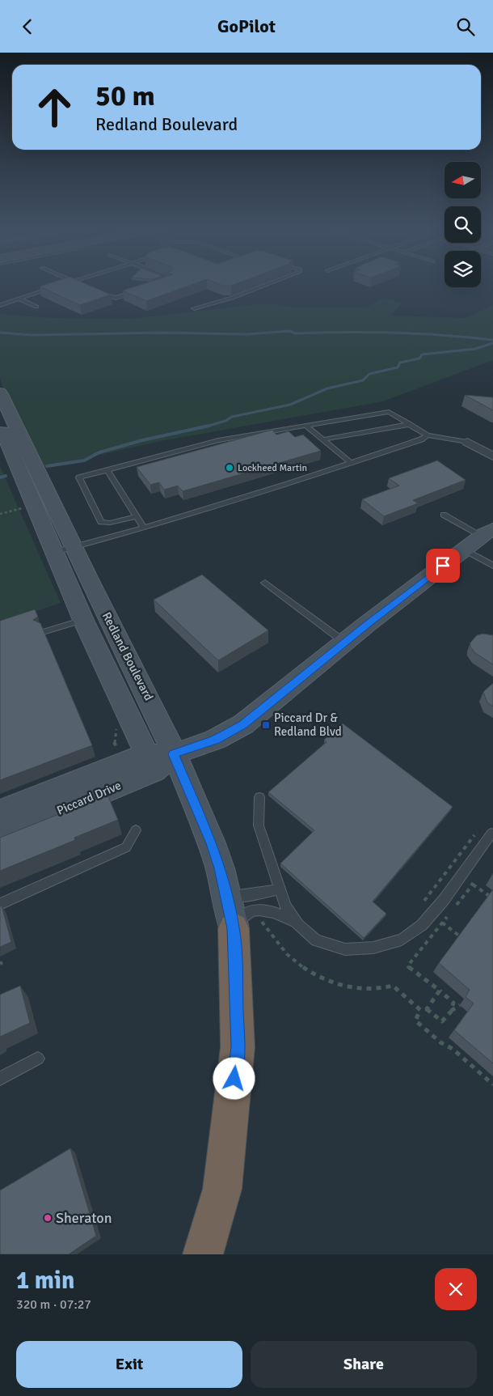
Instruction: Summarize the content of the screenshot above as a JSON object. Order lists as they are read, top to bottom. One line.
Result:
{"streets":{"main road":["Redland Boulevard","Piccard Drive"]},"crossings":[["Redland Boulevard","Piccard Drive"]],"places":{"other":["Lockheed Martin","Sheraton"],"transit":["Piccard Dr & Redland Blvd"]},"north":"left","page":{"header":"GoPilot","turn":["50 m","Redland Boulevard"],"heading":["1 min","320 m · 07:27"],"buttons":["Exit","Share"]}}
